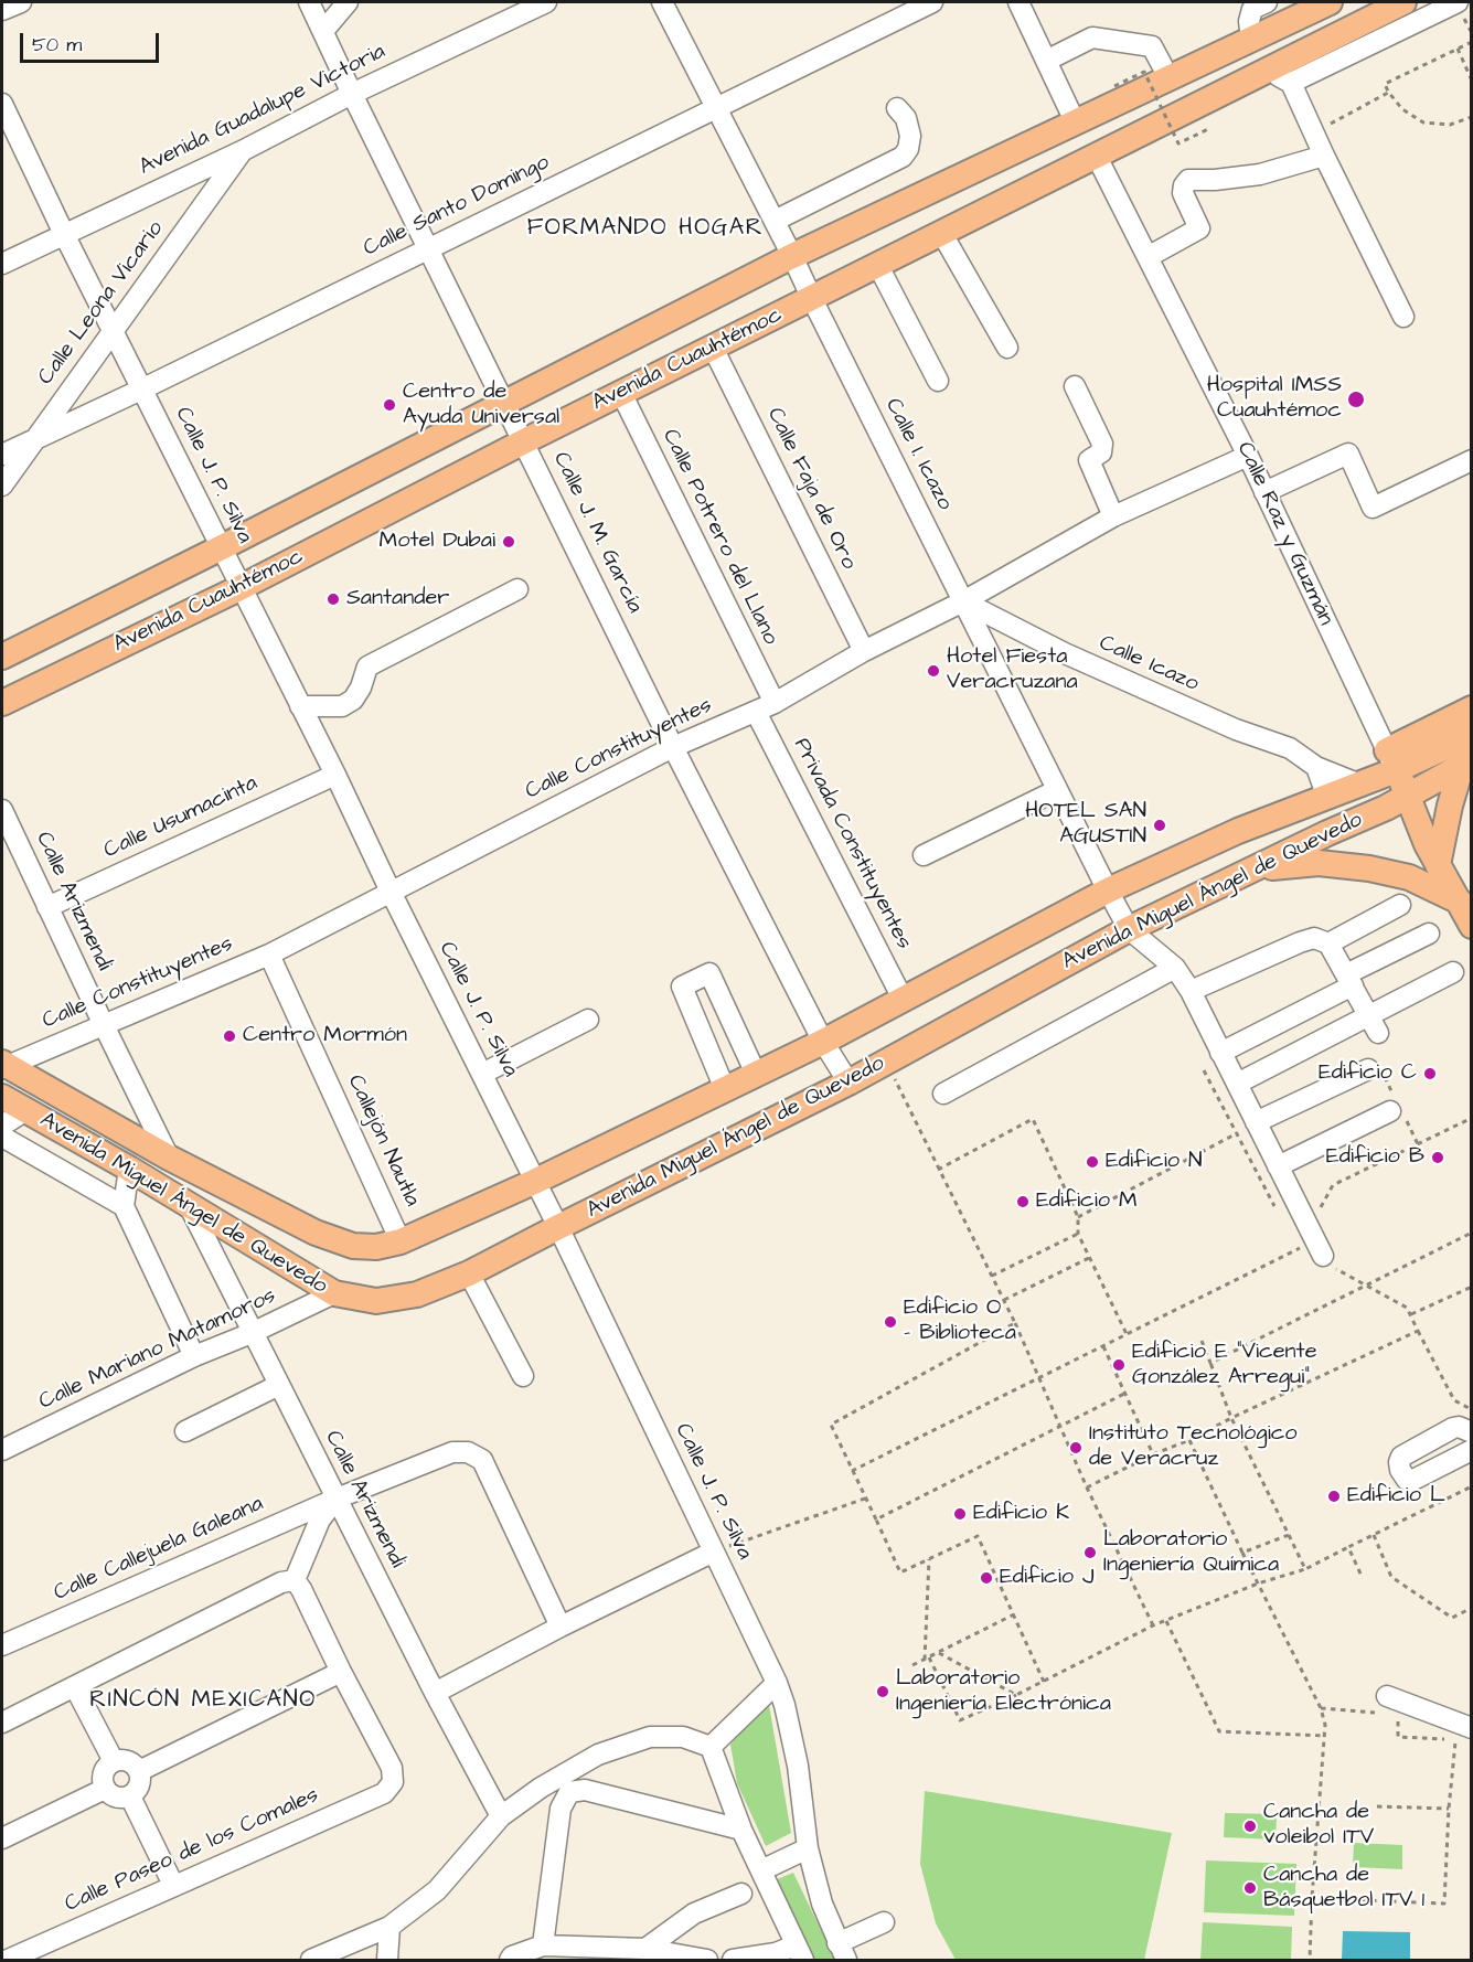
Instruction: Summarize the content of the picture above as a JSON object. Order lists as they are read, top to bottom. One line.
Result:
{"streets":{"main road":["Avenida Cuauhtémoc","Calle Raz y Guzmán","Avenida Miguel Ángel de Quevedo"],"street":["Avenida Guadalupe Victoria","Calle Santo Domingo","Calle Leona Vicario","Calle I. Icazo","Calle J. P. Silva","Calle Faja de Oro","Calle J. M. García","Calle Potrero del Llano","Calle Icazo","Calle Constituyentes","Calle Usumacinta","Privada Constituyentes","Calle Arizmendi","Callejón Nautla","Calle Mariano Matamoros","Calle Callejuela Galeana","Calle Paseo de los Comales"]},"crossings":[["Avenida Guadalupe Victoria","Calle Leona Vicario"],["Avenida Guadalupe Victoria","Calle J. P. Silva"],["Avenida Guadalupe Victoria","Calle J. M. García"],["Calle Santo Domingo","Calle Leona Vicario"],["Calle Santo Domingo","Calle I. Icazo"],["Calle Santo Domingo","Calle J. P. Silva"],["Calle Santo Domingo","Calle J. M. García"],["Calle Leona Vicario","Calle J. P. Silva"],["Avenida Cuauhtémoc","Calle I. Icazo"],["Avenida Cuauhtémoc","Calle J. P. Silva"],["Avenida Cuauhtémoc","Calle Faja de Oro"],["Avenida Cuauhtémoc","Calle J. M. García"],["Avenida Cuauhtémoc","Calle Raz y Guzmán"],["Avenida Cuauhtémoc","Calle Potrero del Llano"],["Calle I. Icazo","Calle Icazo"],["Calle I. Icazo","Calle Constituyentes"],["Calle I. Icazo","Avenida Miguel Ángel de Quevedo"],["Calle J. P. Silva","Calle Constituyentes"],["Calle J. P. Silva","Calle Usumacinta"],["Calle J. P. Silva","Avenida Miguel Ángel de Quevedo"],["Calle Faja de Oro","Calle Constituyentes"],["Calle J. M. García","Calle Constituyentes"],["Calle J. M. García","Avenida Miguel Ángel de Quevedo"],["Calle Raz y Guzmán","Calle Icazo"],["Calle Raz y Guzmán","Calle Constituyentes"],["Calle Raz y Guzmán","Avenida Miguel Ángel de Quevedo"],["Calle Potrero del Llano","Calle Constituyentes"],["Calle Icazo","Calle Constituyentes"],["Calle Icazo","Avenida Miguel Ángel de Quevedo"],["Calle Constituyentes","Privada Constituyentes"],["Calle Constituyentes","Avenida Miguel Ángel de Quevedo"],["Calle Constituyentes","Calle Arizmendi"],["Calle Constituyentes","Callejón Nautla"],["Calle Usumacinta","Calle Arizmendi"],["Privada Constituyentes","Avenida Miguel Ángel de Quevedo"],["Avenida Miguel Ángel de Quevedo","Calle Arizmendi"],["Avenida Miguel Ángel de Quevedo","Callejón Nautla"],["Avenida Miguel Ángel de Quevedo","Calle Mariano Matamoros"],["Calle Arizmendi","Calle Mariano Matamoros"],["Calle Arizmendi","Calle Callejuela Galeana"]],"districts":["FORMANDO HOGAR","RINCÓN MEXICANO"],"places":["Hospital IMSS Cuauhtémoc","Centro de Ayuda Universal","Motel Dubai","Santander","Hotel Fiesta Veracruzana","HOTEL SAN AGUSTIN","Centro Mormón","Edificio C","Edificio B","Edificio N","Edificio M","Edificio O - Biblioteca","Edificio E \"Vicente González Arregui\"","Instituto Tecnológico de Veracruz","Edificio L","Edificio K","Laboratorio Ingeniería Química","Edificio J","Laboratorio Ingeniería Electrónica","Cancha de voleibol ITV","Cancha de Básquetbol ITV 1"],"scale_bar":"50 m"}
